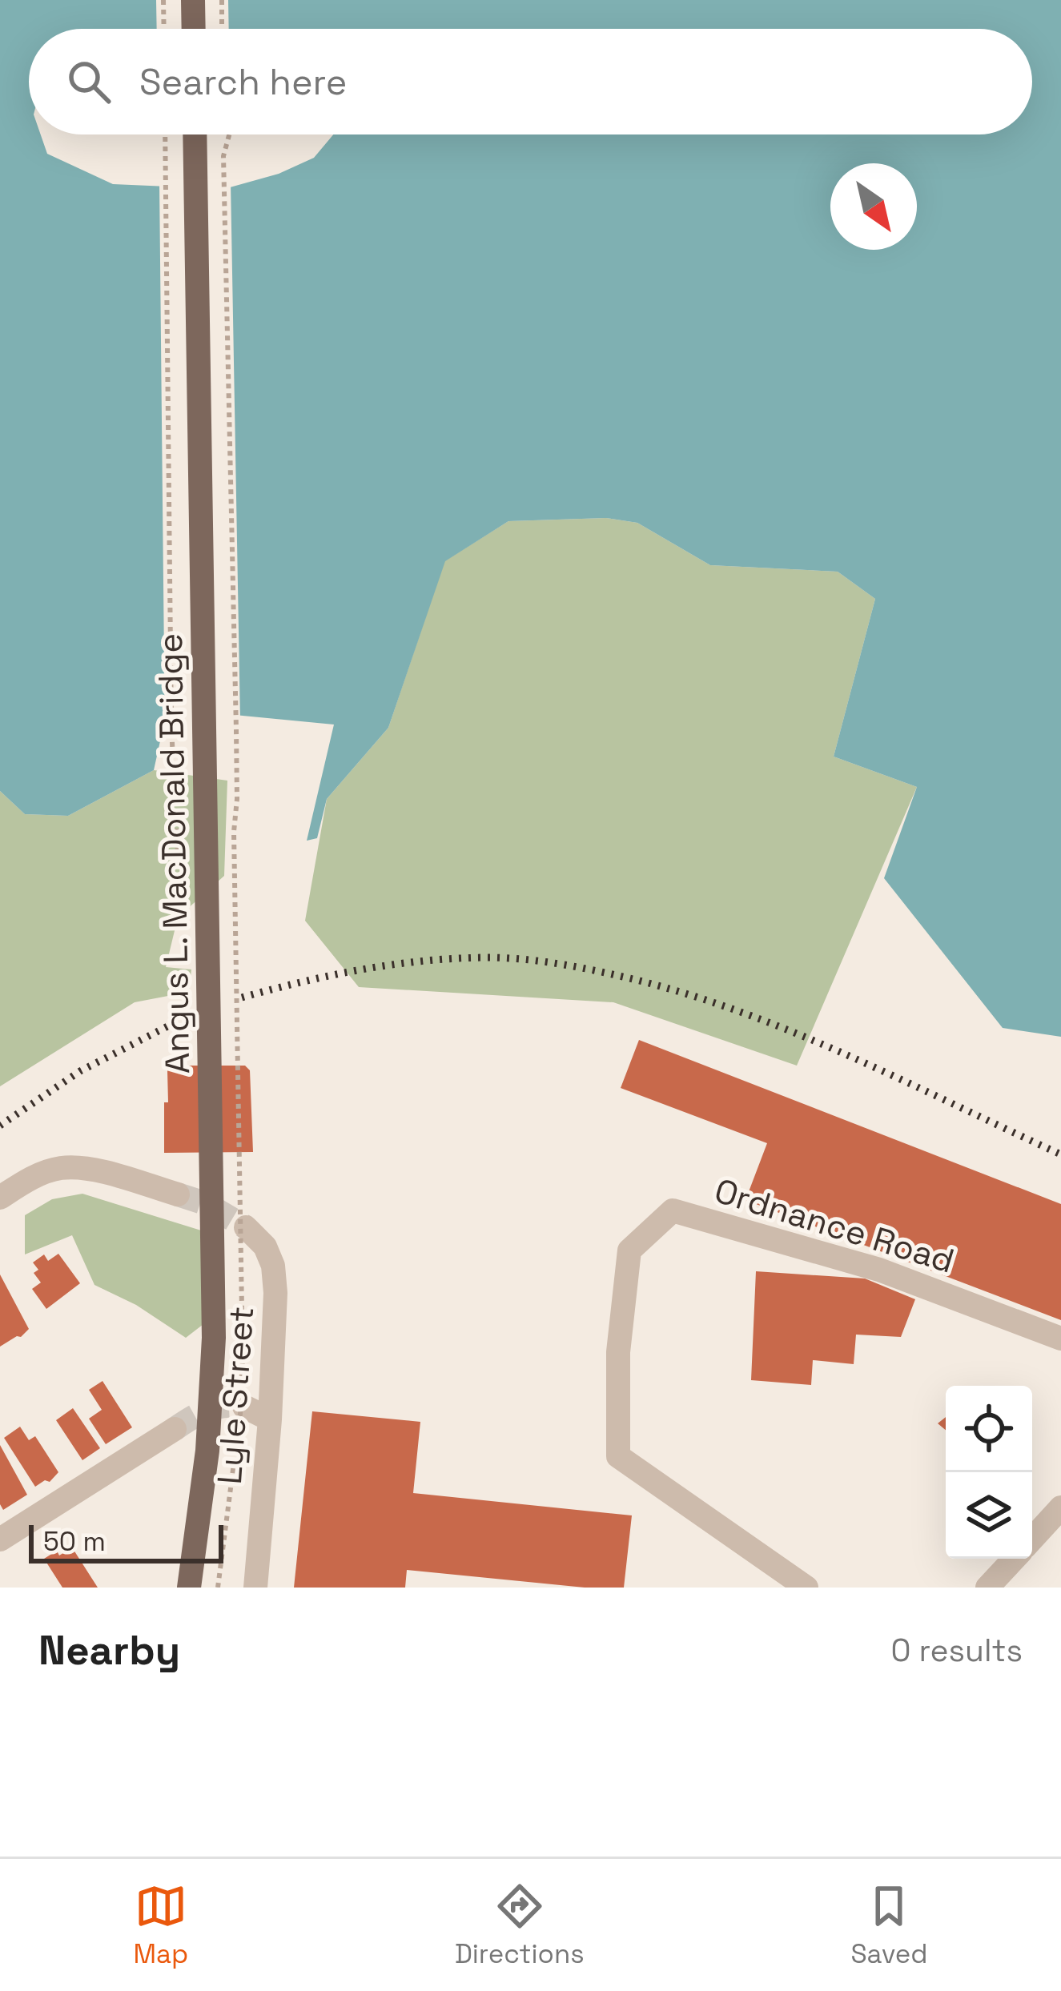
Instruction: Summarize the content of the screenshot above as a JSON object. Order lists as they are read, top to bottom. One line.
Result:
{"streets":{"main road":["Angus L. MacDonald Bridge"],"street":["Ordnance Road","Lyle Street"]},"scale_bar":"50 m","north":"bottom right","page":{"search":"Search here","scale":"50 m","heading":["Nearby","0 results"],"nav":["Map","Directions","Saved"]}}
